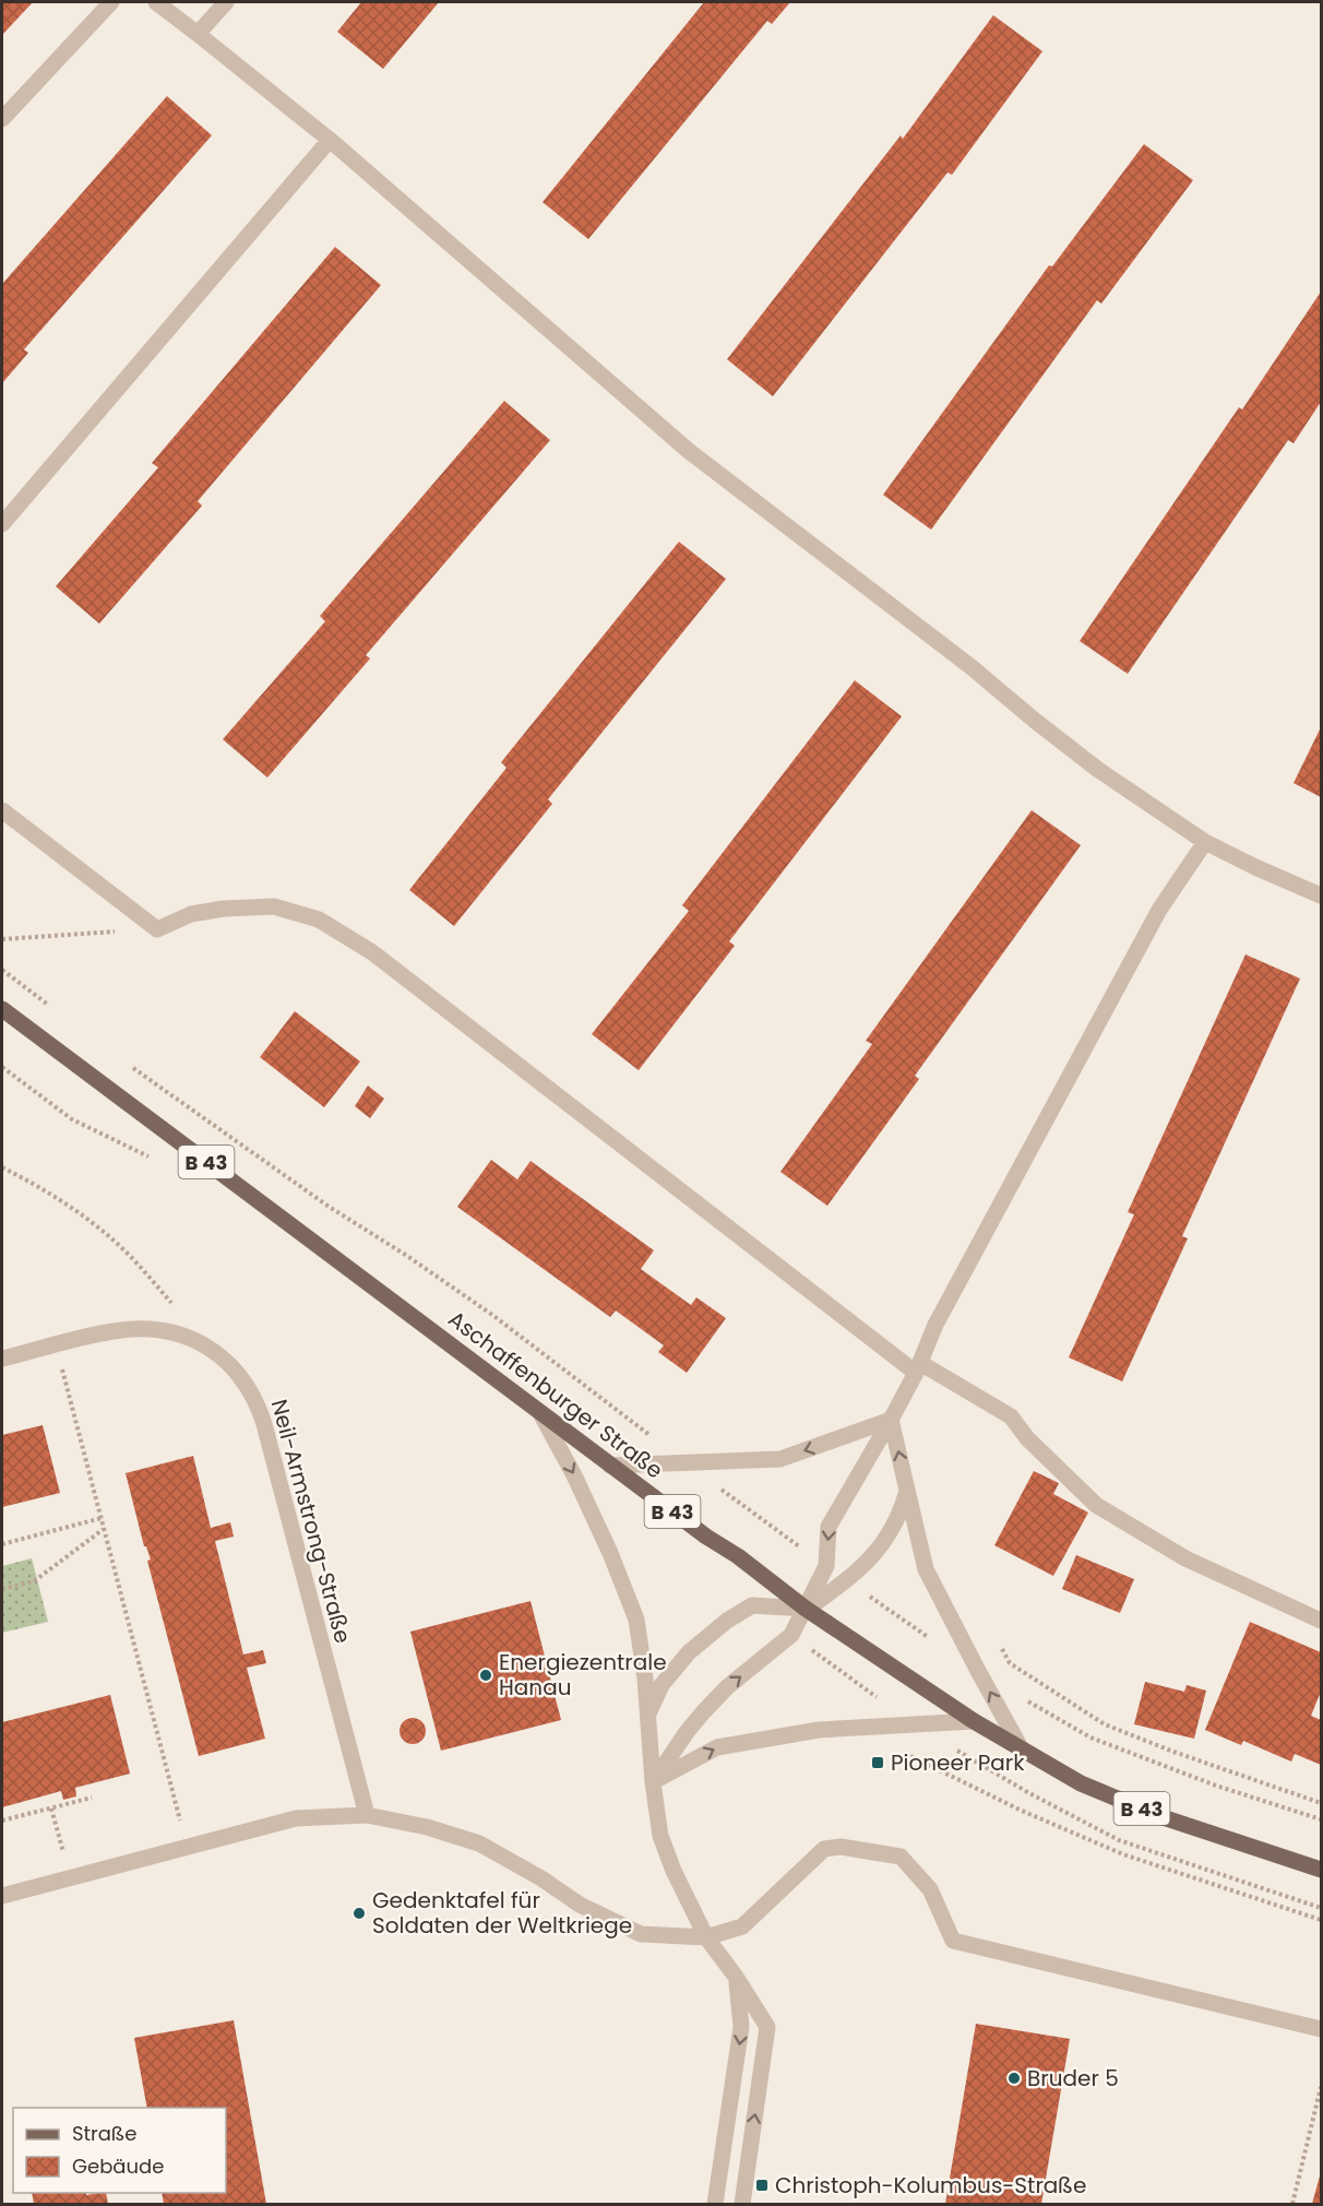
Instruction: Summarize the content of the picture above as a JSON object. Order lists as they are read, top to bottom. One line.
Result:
{"streets":{"main road":["B 43","Aschaffenburger Straße"],"street":["Neil-Armstrong-Straße"]},"places":{"other":["Energiezentrale Hanau","Gedenktafel für Soldaten der Weltkriege","Bruder 5"],"transit":["Pioneer Park","Christoph-Kolumbus-Straße"]},"legend":["Straße","Gebäude"]}
